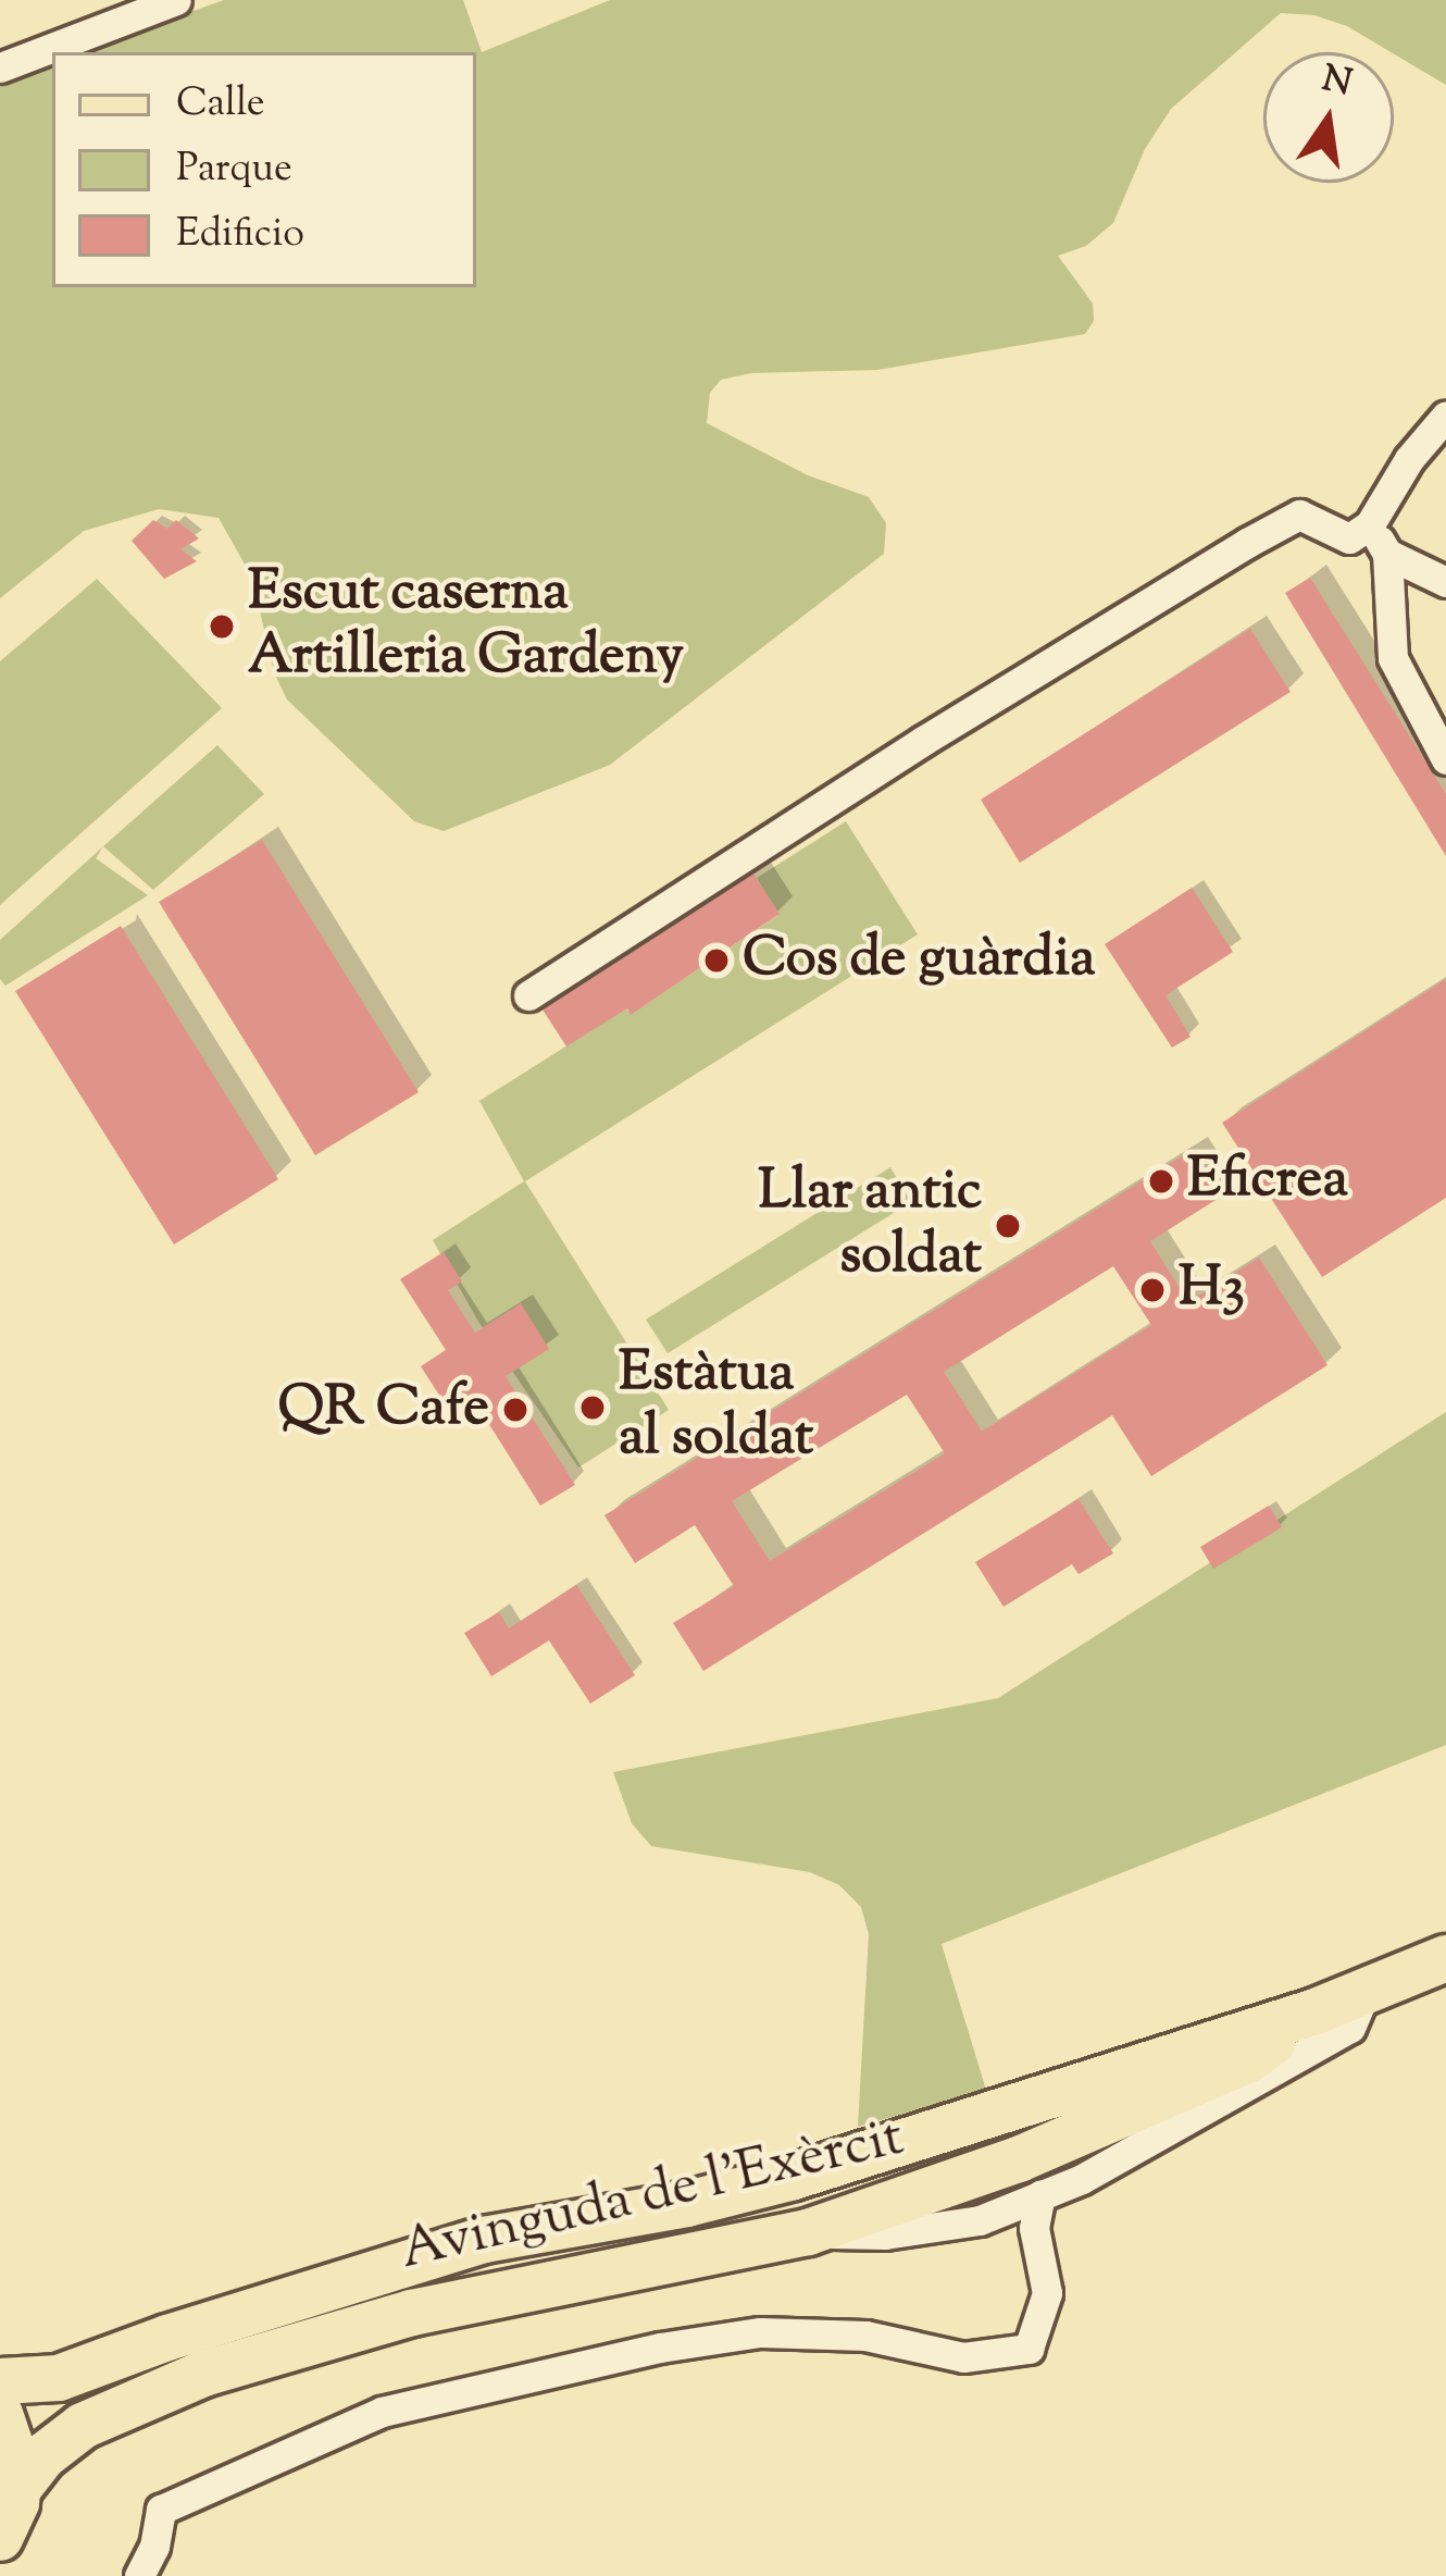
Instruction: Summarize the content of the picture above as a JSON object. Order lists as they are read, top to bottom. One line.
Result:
{"streets":{"main road":["Avinguda de l'Exèrcit"]},"places":["Escut caserna Artilleria Gardeny","Cos de guàrdia","Eficrea","Llar antic soldat","H3","Estàtua al soldat","QR Cafe"],"legend":["Calle","Parque","Edificio"],"north":"top"}
